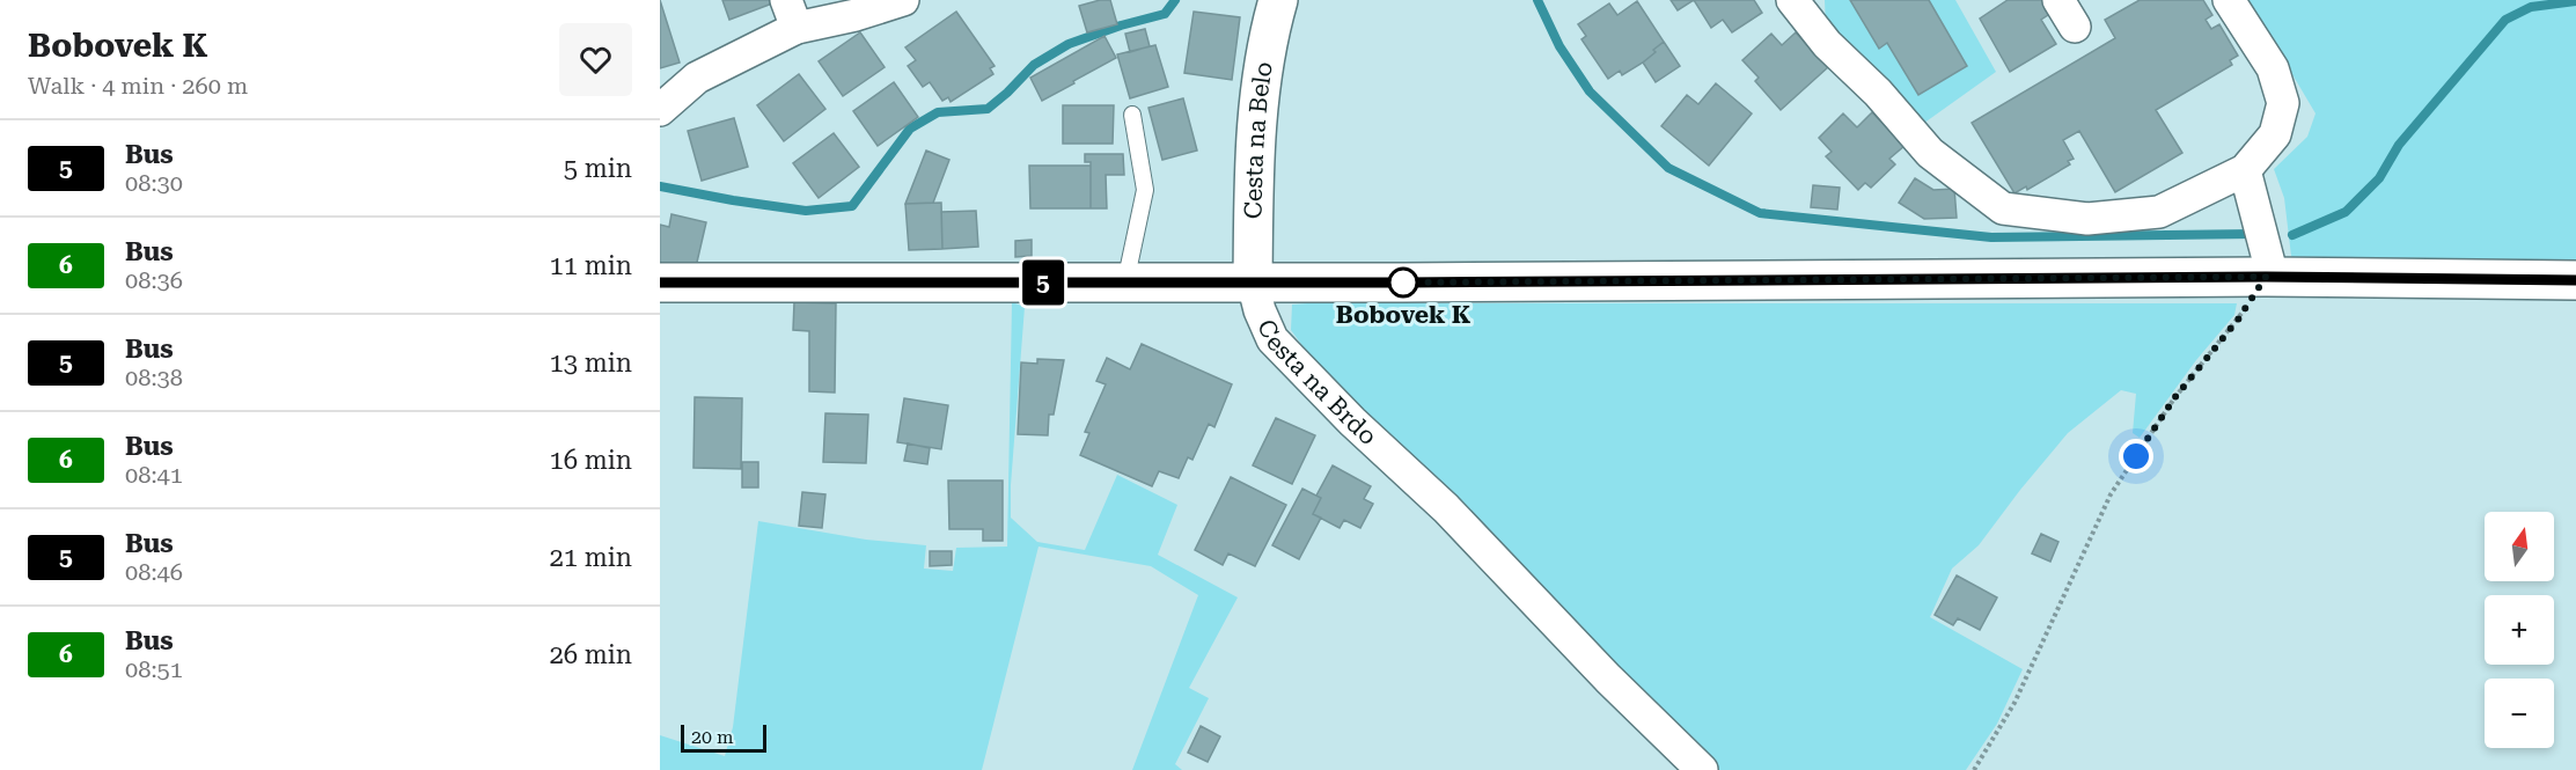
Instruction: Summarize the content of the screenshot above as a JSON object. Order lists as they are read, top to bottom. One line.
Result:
{"streets":{"street":["Cesta na Belo","Cesta na Brdo"]},"crossings":[["Cesta na Belo","Cesta na Brdo"]],"places":["Bobovek K"],"lines":["bus line 5"],"scale_bar":"20 m","north":"top","page":{"heading":["Bobovek K","Walk · 4 min · 260 m"],"on_map":"5","list":[{"mark":"5","name":"Bus","note":"08:30","value":"5 min"},{"mark":"6","name":"Bus","note":"08:36","value":"11 min"},{"mark":"5","name":"Bus","note":"08:38","value":"13 min"},{"mark":"6","name":"Bus","note":"08:41","value":"16 min"},{"mark":"5","name":"Bus","note":"08:46","value":"21 min"},{"mark":"6","name":"Bus","note":"08:51","value":"26 min"}],"map_buttons":["+","−"],"scale":"20 m"}}
